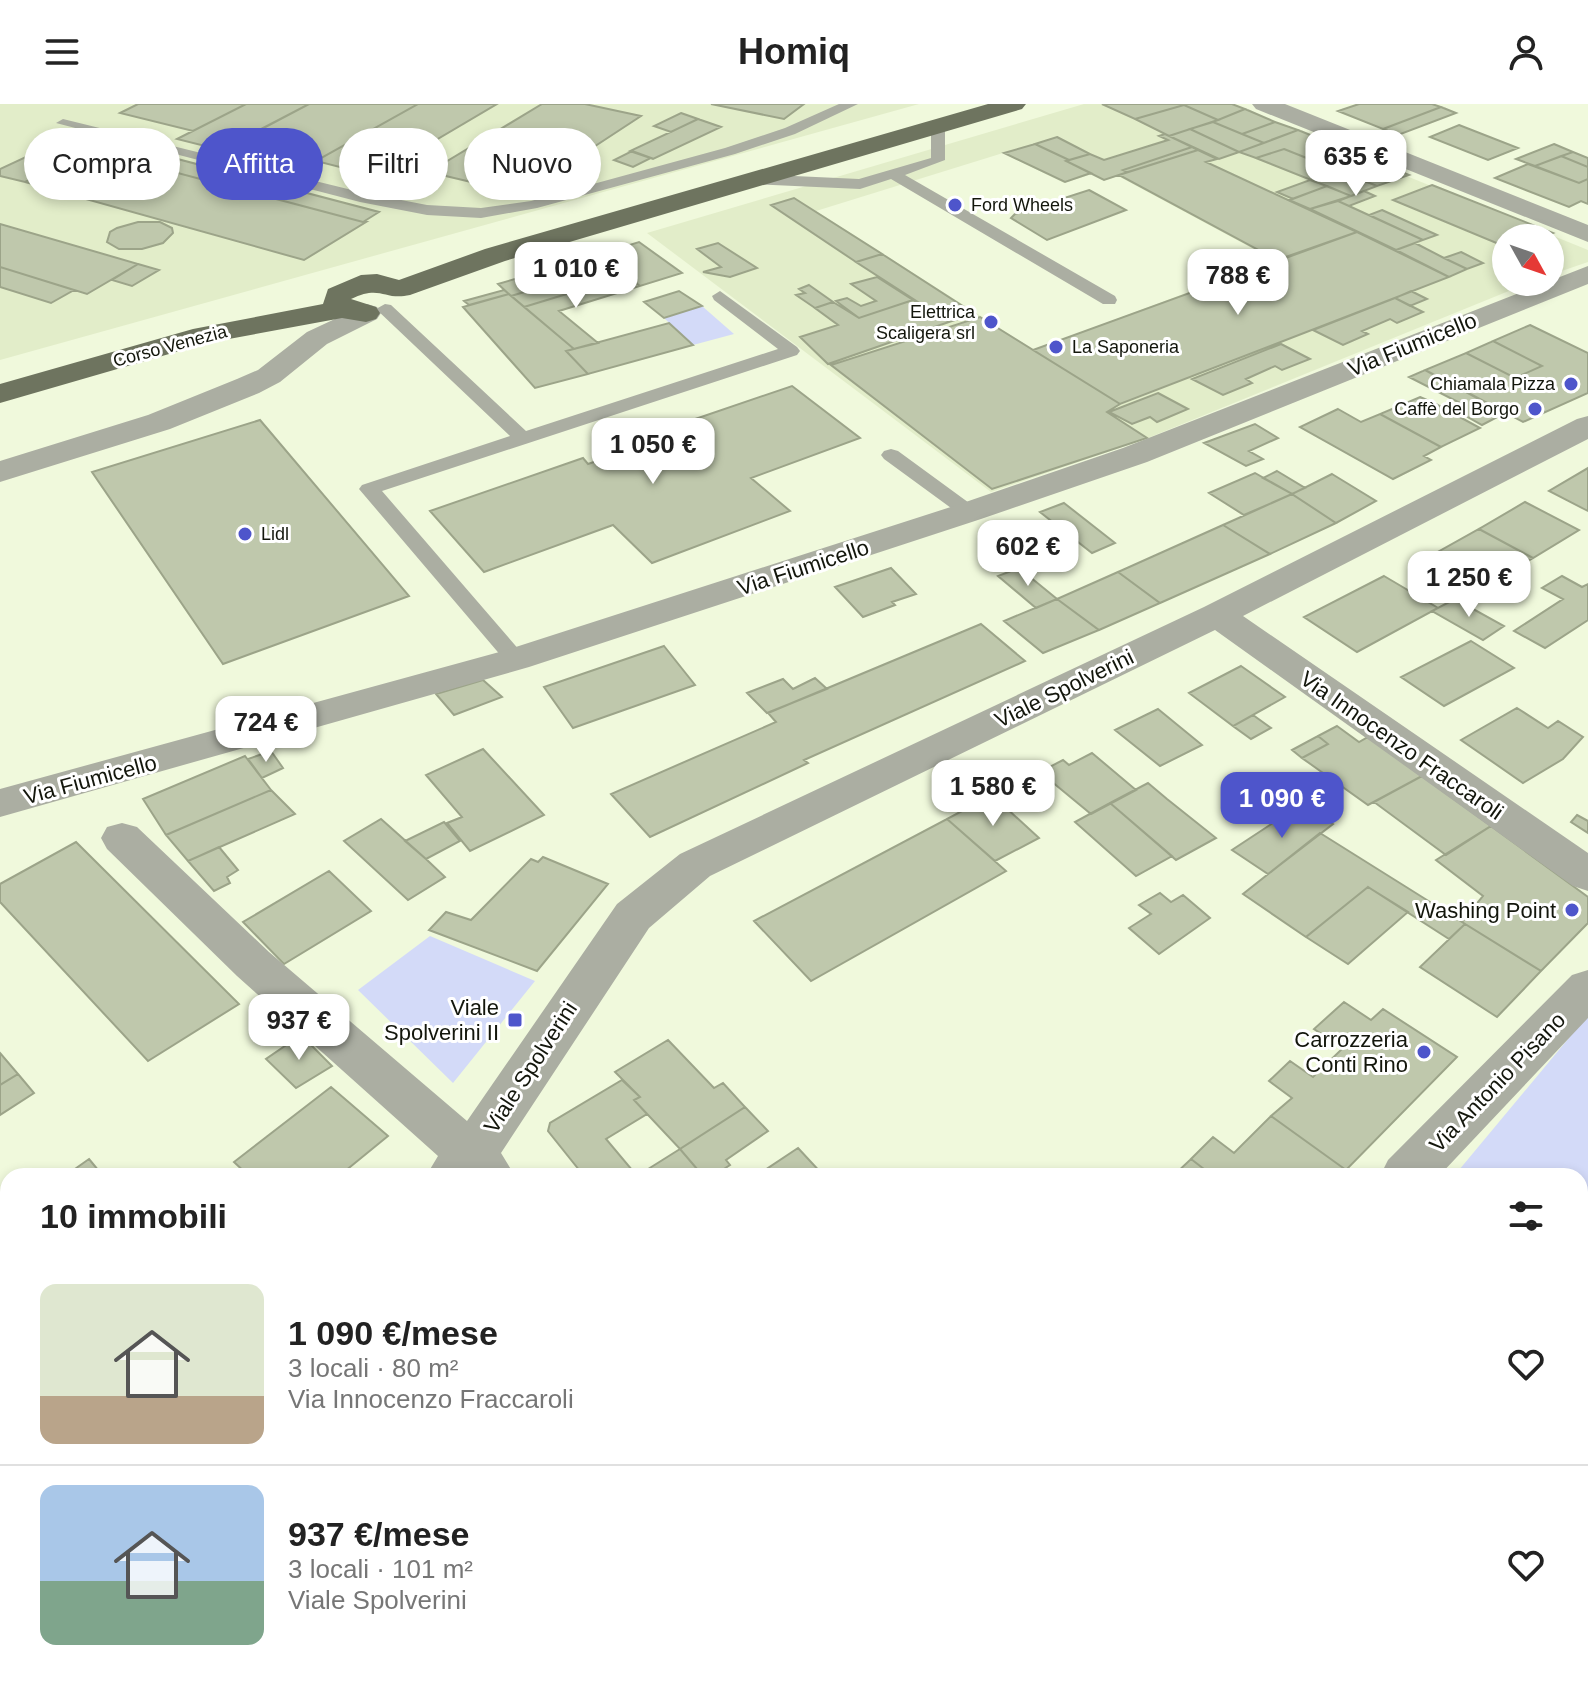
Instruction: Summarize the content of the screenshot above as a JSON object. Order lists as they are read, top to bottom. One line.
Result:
{"streets":{"main road":["Corso Venezia"],"street":["Via Fiumicello","Viale Spolverini","Via Innocenzo Fraccaroli","Via Antonio Pisano"]},"crossings":[["Viale Spolverini","Via Innocenzo Fraccaroli"]],"places":{"other":["Ford Wheels","Elettrica Scaligera srl","La Saponeria","Chiamala Pizza","Caffè del Borgo","Lidl","Washing Point","Carrozzeria Conti Rino"],"transit":["Viale Spolverini II"]},"north":"bottom right","page":{"header":"Homiq","chip":["Compra","Affitta","Filtri","Nuovo"],"price":["635 €","1 010 €","788 €","1 050 €","602 €","1 250 €","724 €","1 580 €","1 090 €","937 €"],"heading":"10 immobili","list":[{"name":"1 090 €/mese","note":"3 locali · 80 m² · Via Innocenzo Fraccaroli"},{"name":"937 €/mese","note":"3 locali · 101 m² · Viale Spolverini"}]}}
